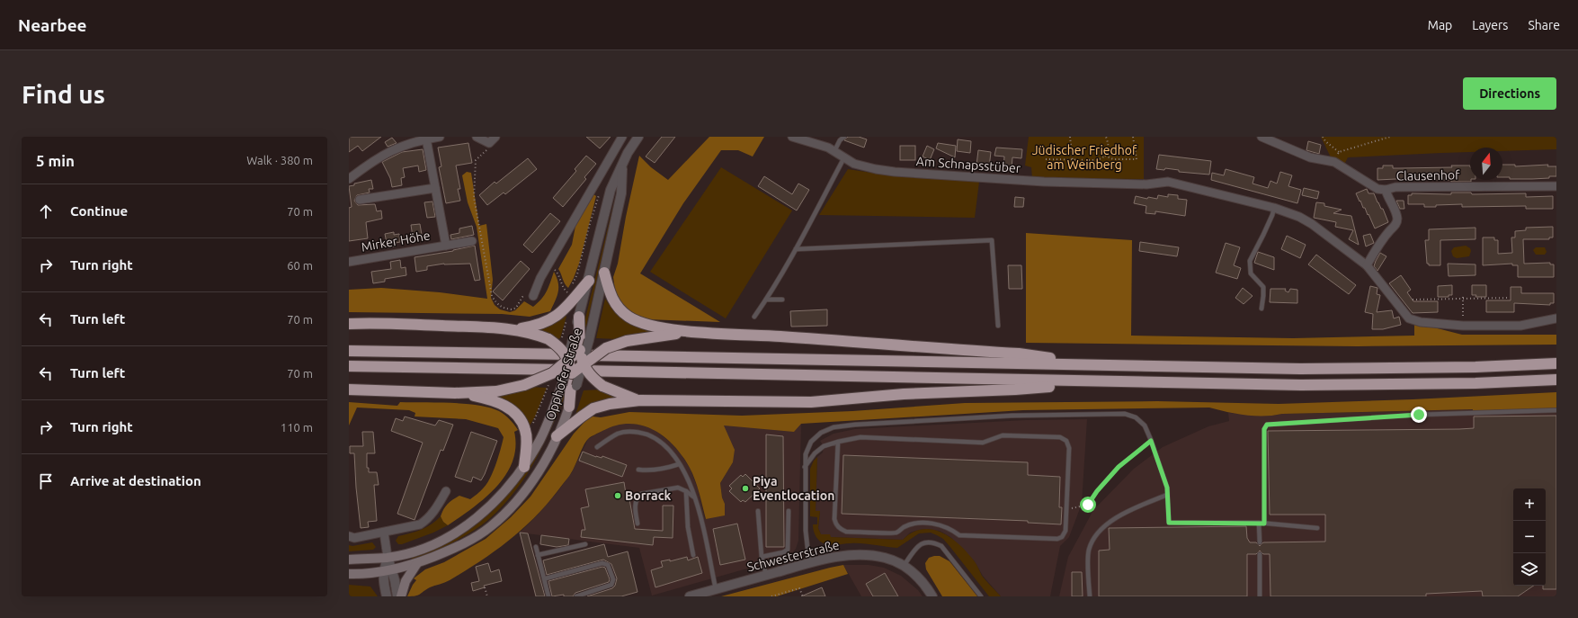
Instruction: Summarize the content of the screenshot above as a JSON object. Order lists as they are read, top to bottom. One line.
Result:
{"streets":{"main road":["Opphofer Straße"],"street":["Am Schnapsstüber","Clausenhof","Mirker Höhe","Schwesterstraße"]},"parks":["Jüdischer Friedhof am Weinberg"],"places":["Piya Eventlocation","Borrack"],"north":"top","page":{"header":"Nearbee","nav":["Map","Layers","Share"],"buttons":"Directions","title":"Find us","heading":["5 min","Walk · 380 m"],"list":[["Continue","70 m"],["Turn right","60 m"],["Turn left","70 m"],["Turn left","70 m"],["Turn right","110 m"],"Arrive at destination"],"map_buttons":["+","−"]}}
